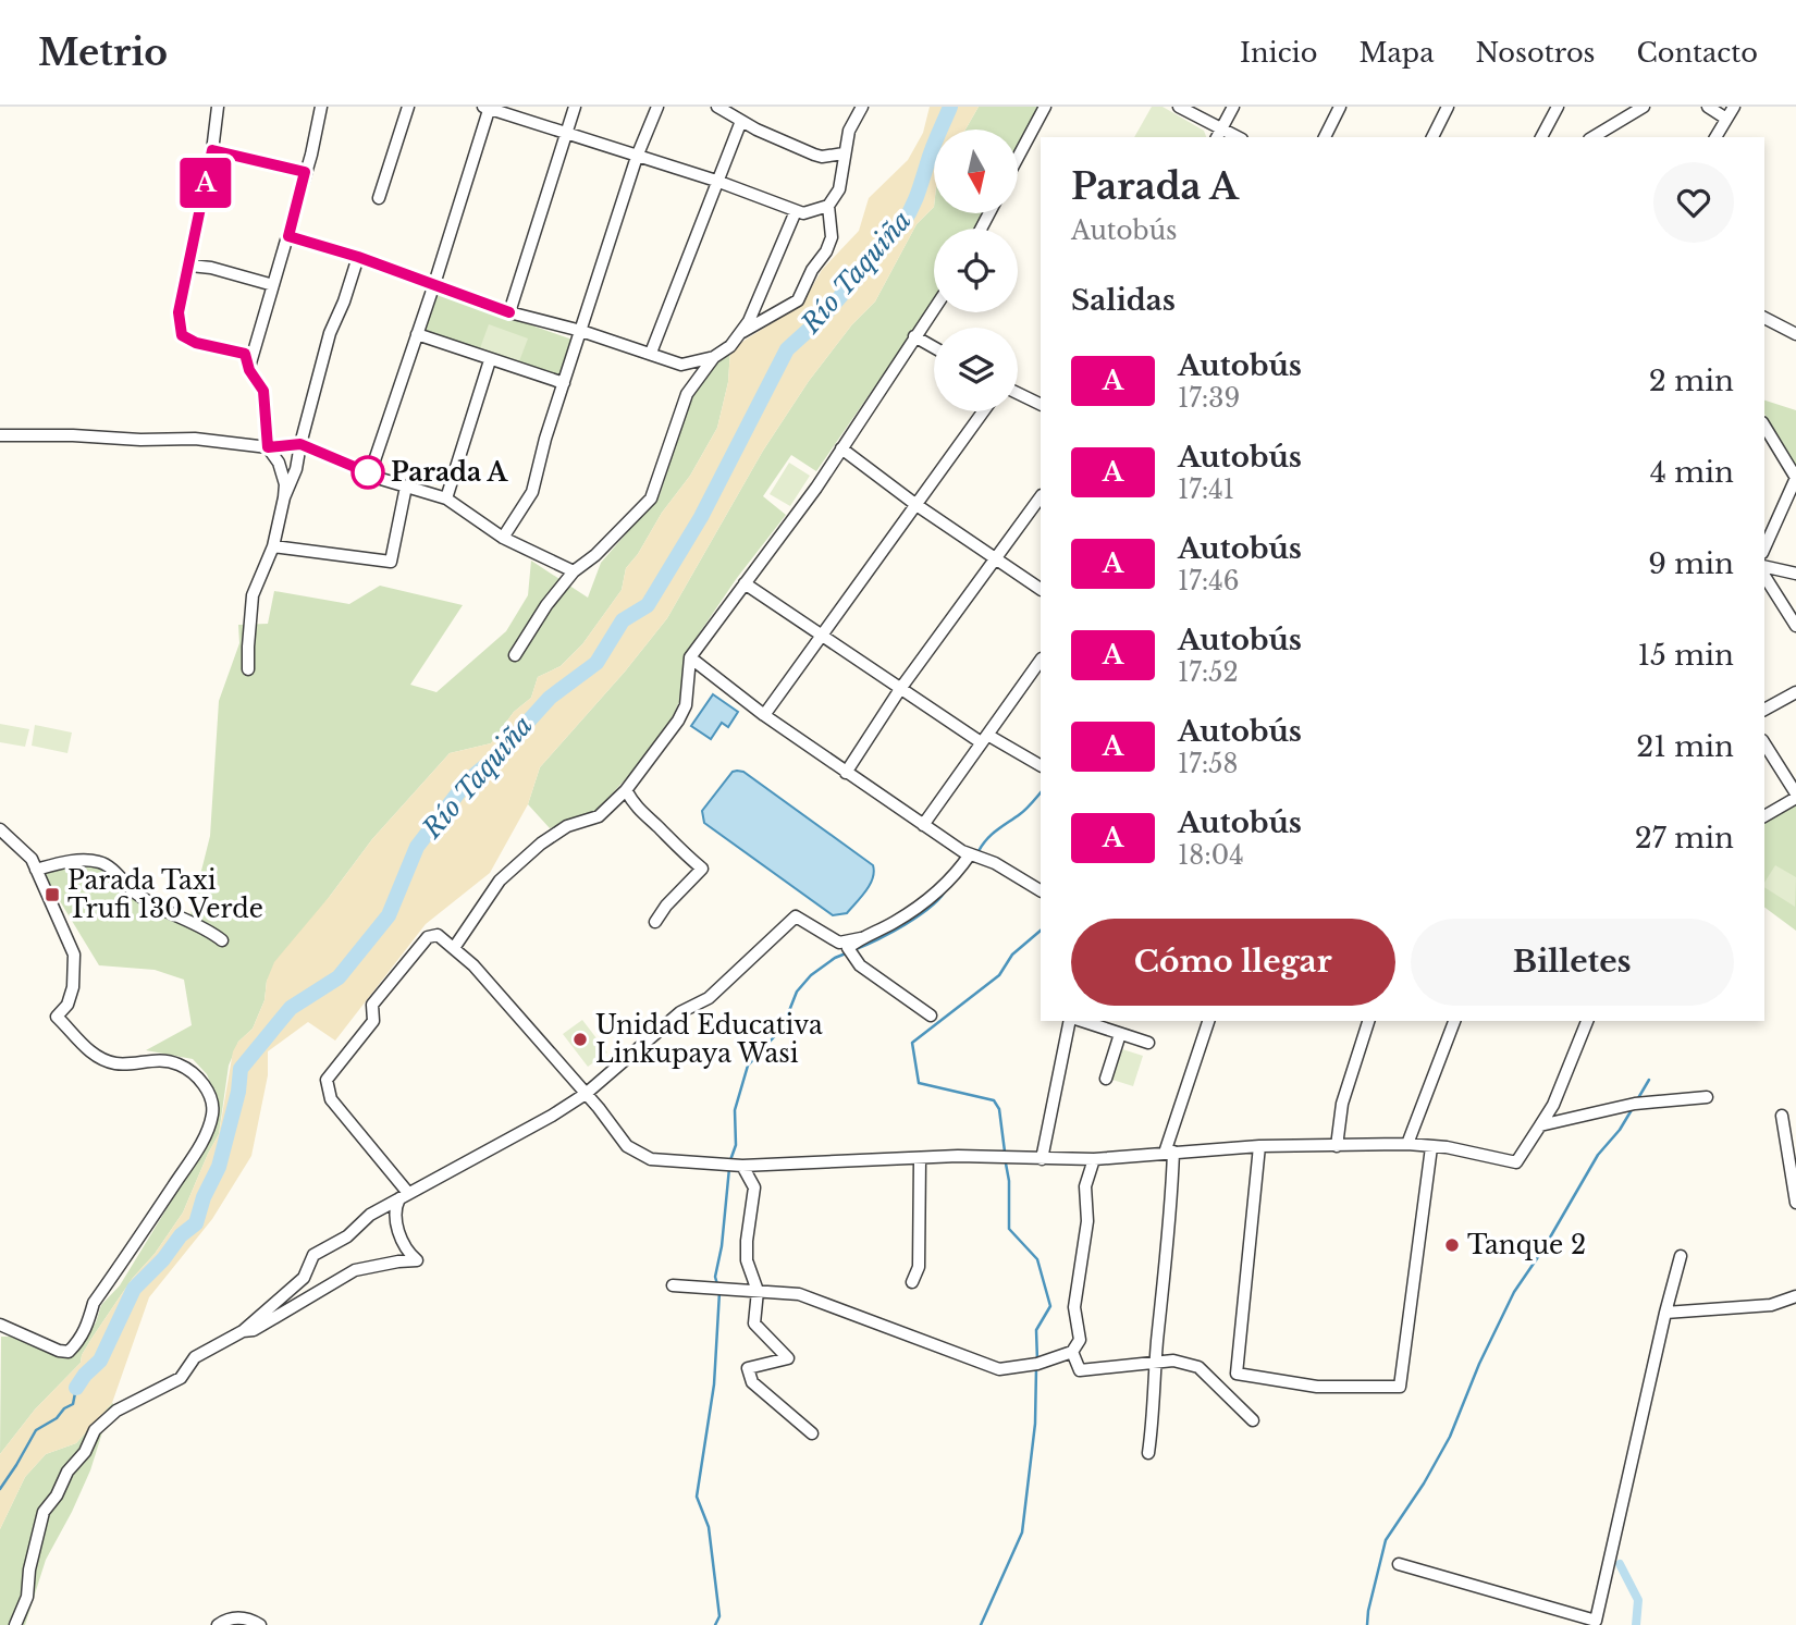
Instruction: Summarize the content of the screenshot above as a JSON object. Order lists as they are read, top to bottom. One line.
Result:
{"water":["Río Taquiña"],"places":{"other":["Parada A","Unidad Educativa Linkupaya Wasi","Tanque 2"],"transit":["Parada Taxi Trufi 130 Verde"]},"lines":["bus line A"],"north":"bottom","page":{"header":"Metrio","nav":["Inicio","Mapa","Nosotros","Contacto"],"on_map":"A","heading":[["Parada A","Autobús"],"Salidas"],"list":[{"mark":"A","name":"Autobús","note":"17:39","value":"2 min"},{"mark":"A","name":"Autobús","note":"17:41","value":"4 min"},{"mark":"A","name":"Autobús","note":"17:46","value":"9 min"},{"mark":"A","name":"Autobús","note":"17:52","value":"15 min"},{"mark":"A","name":"Autobús","note":"17:58","value":"21 min"},{"mark":"A","name":"Autobús","note":"18:04","value":"27 min"}],"buttons":["Cómo llegar","Billetes"]}}
